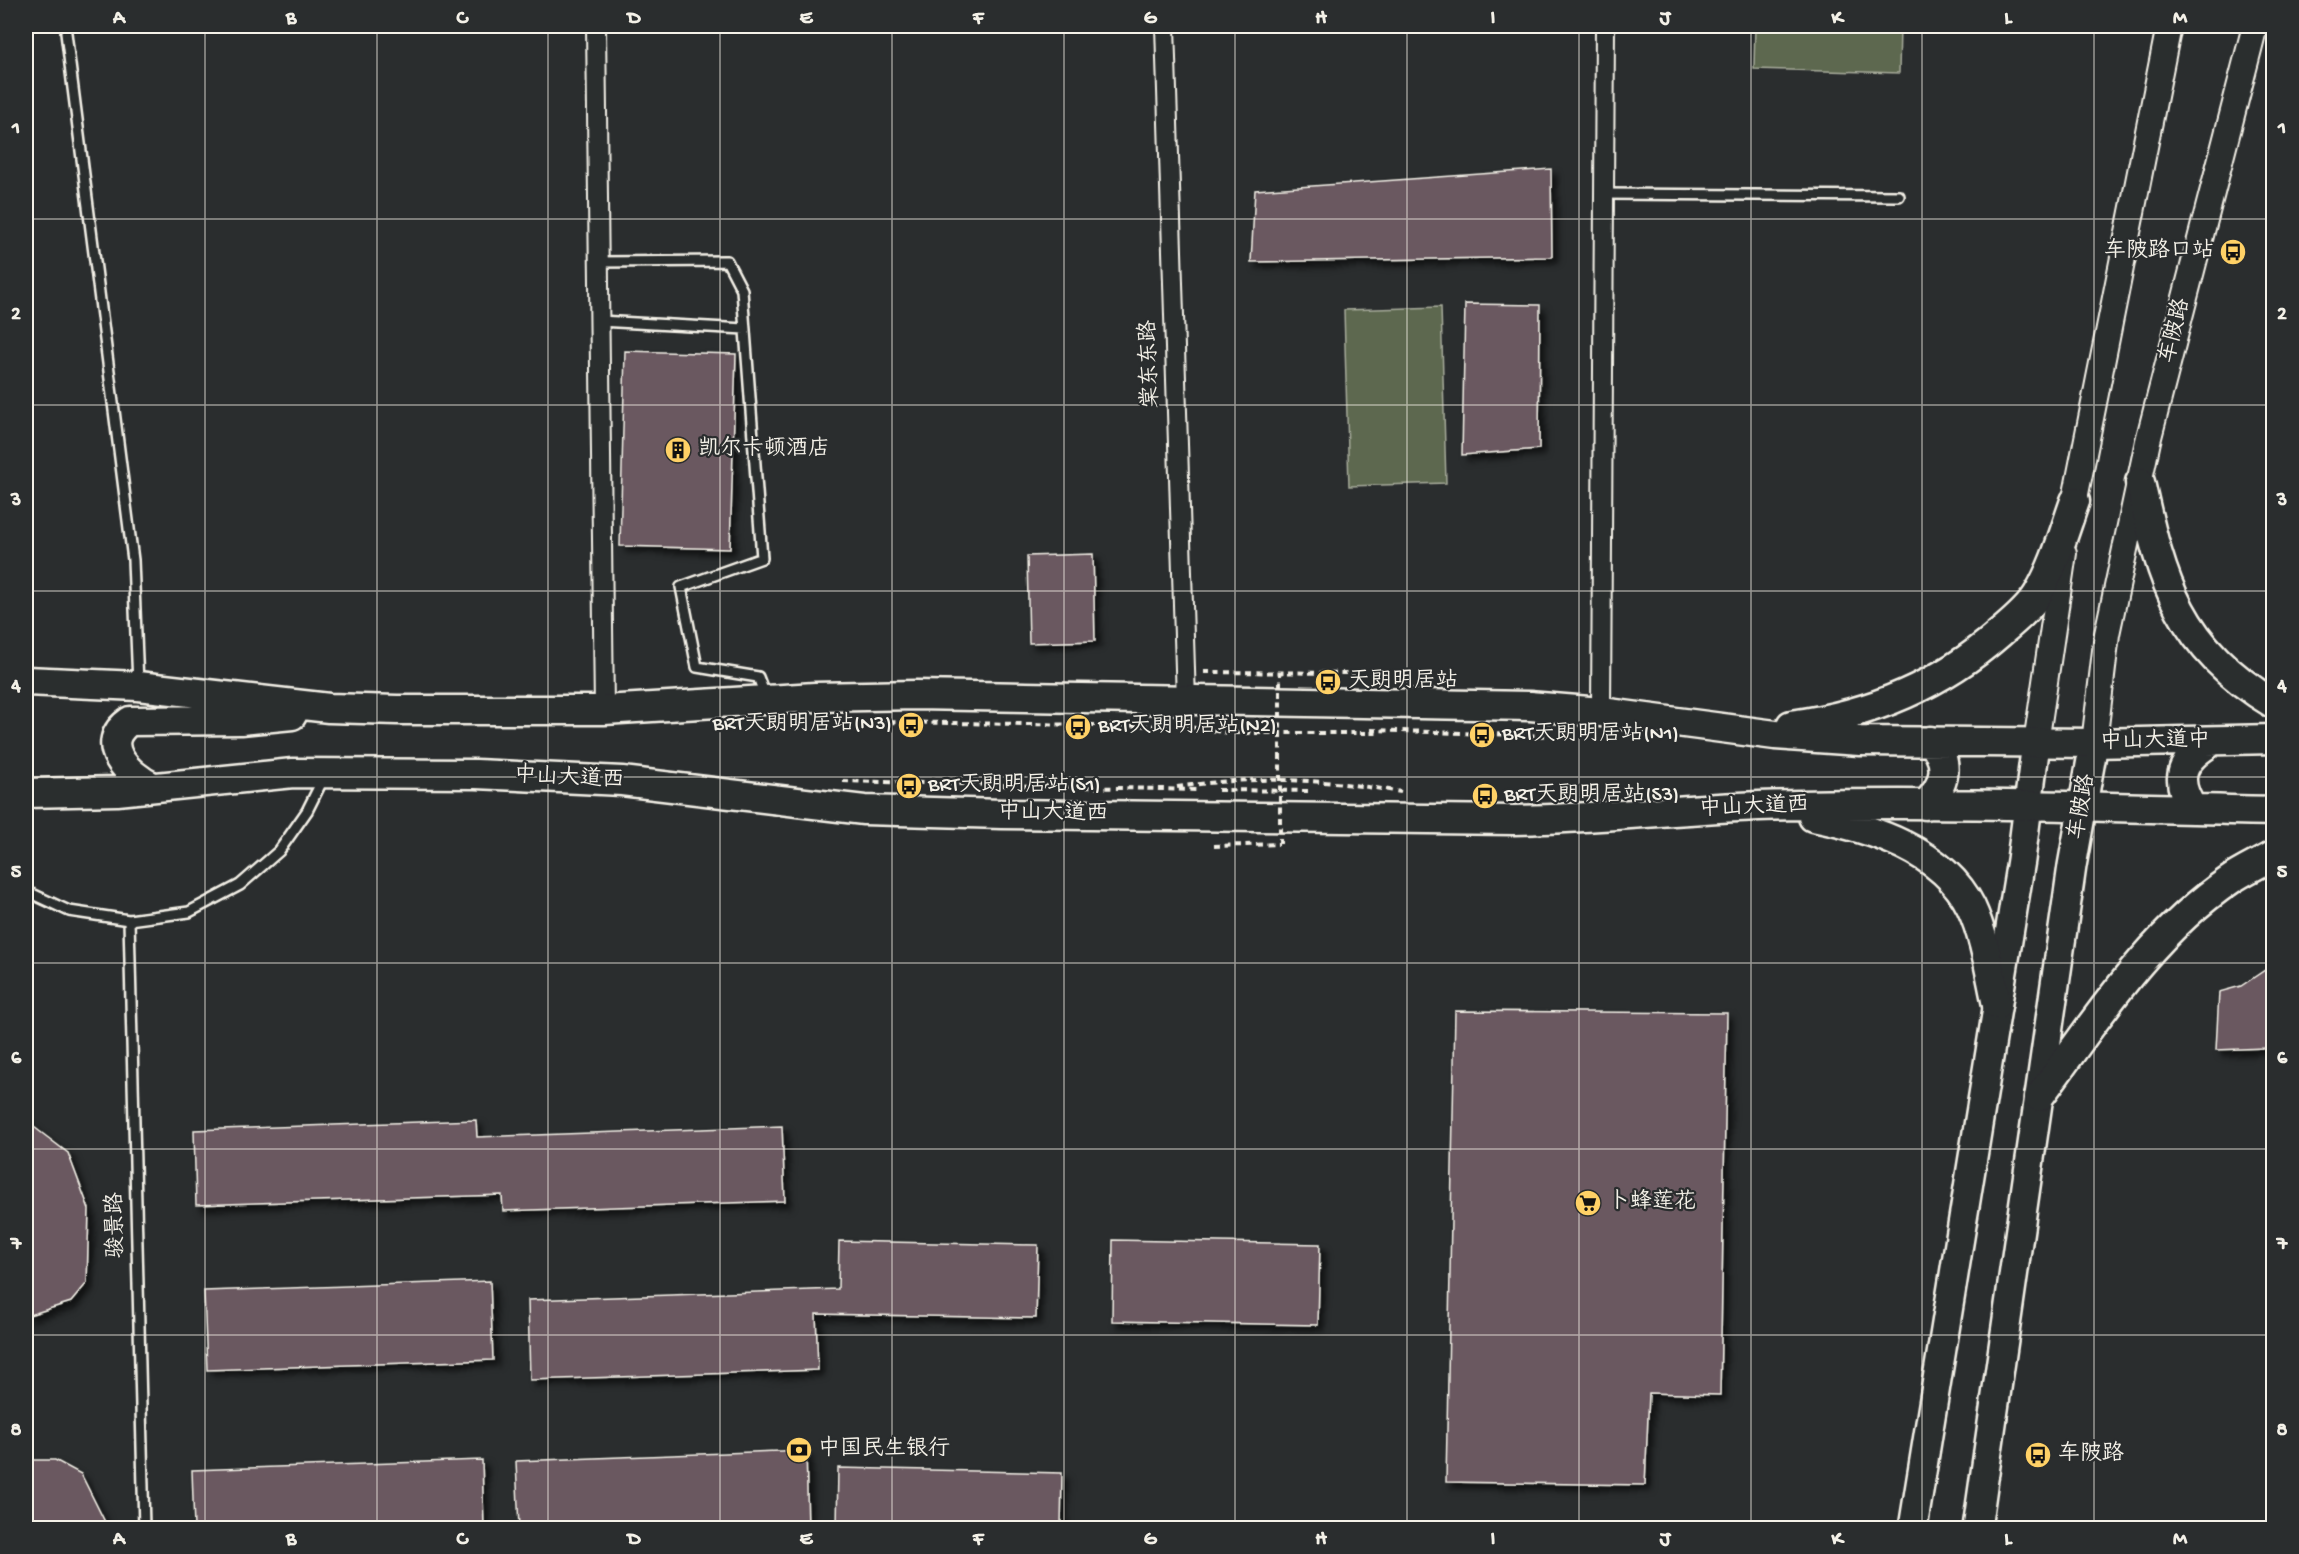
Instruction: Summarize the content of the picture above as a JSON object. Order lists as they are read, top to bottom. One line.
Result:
{"streets":{"highway":["中山大道中","中山大道西"],"main road":["车陂路"],"street":["棠东东路"],"lane":["骏景路"]},"crossings":[["车陂路","中山大道中"],["车陂路","中山大道西"]],"places":{"bus stop":["车陂路口站","天朗明居站","BRT天朗明居站(N3)","BRT天朗明居站(N2)","BRT天朗明居站(N1)","BRT天朗明居站(S1)","BRT天朗明居站(S3)","车陂路"],"building":["凯尔卡顿酒店"],"supermarket":["卜蜂莲花"],"bank":["中国民生银行"]},"grid":{"columns":["A","B","C","D","E","F","G","H","I","J","K","L","M"],"rows":["1","2","3","4","5","6","7","8"]}}
